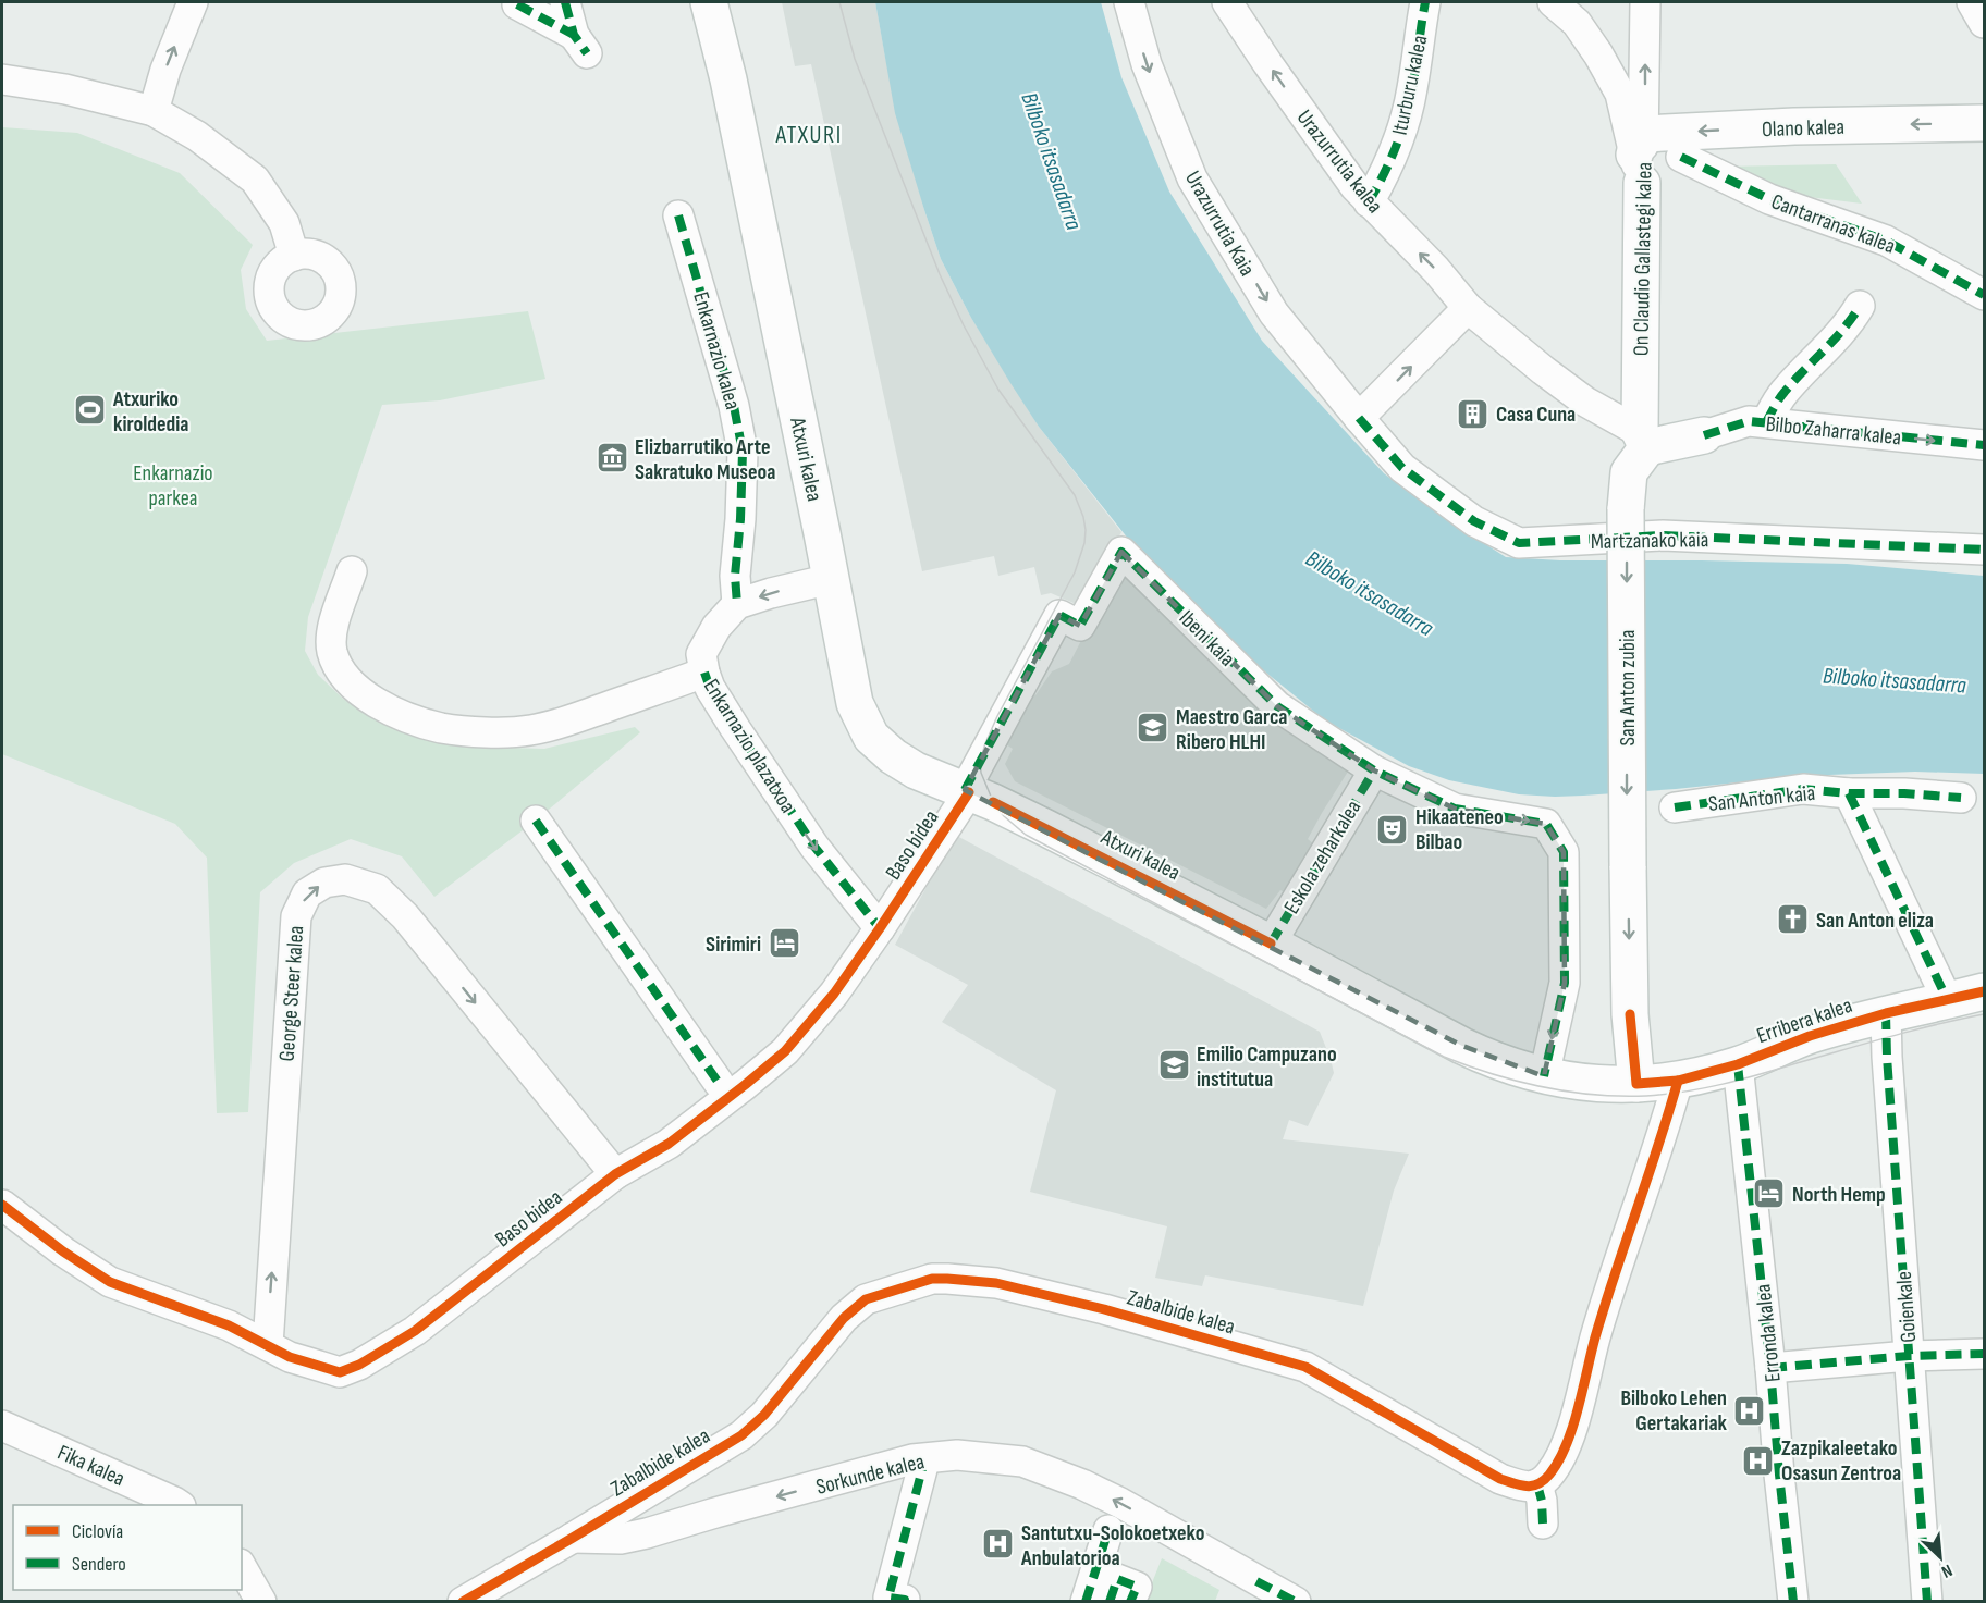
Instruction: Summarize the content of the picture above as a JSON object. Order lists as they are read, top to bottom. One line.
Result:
{"streets":{"street":["Iturburu kalea","Olano kalea","Urazurrutia kalea","Urazurrutia Kaia","Cantarranas kalea","On Claudio Gallastegi kalea","Enkarnazio kalea","Bilbo Zaharra kalea","Atxuri kalea","Martzanako kaia","Ibeni kaia","San Anton zubia","Enkarnazio plazatxoa","San Anton kaia","Baso bidea","Eskola zeharkalea","George Steer kalea","Erribera kalea","Goienkale","Zabalbide kalea","Erronda kalea","Fika kalea","Sorkunde kalea"]},"crossings":[["Iturburu kalea","Urazurrutia kalea"],["Olano kalea","On Claudio Gallastegi kalea"],["Urazurrutia kalea","On Claudio Gallastegi kalea"],["Urazurrutia kalea","Bilbo Zaharra kalea"],["Urazurrutia kalea","San Anton zubia"],["Urazurrutia Kaia","Martzanako kaia"],["On Claudio Gallastegi kalea","Bilbo Zaharra kalea"],["On Claudio Gallastegi kalea","San Anton zubia"],["Enkarnazio kalea","Enkarnazio plazatxoa"],["Bilbo Zaharra kalea","San Anton zubia"],["Atxuri kalea","Ibeni kaia"],["Atxuri kalea","San Anton zubia"],["Atxuri kalea","Baso bidea"],["Atxuri kalea","Eskola zeharkalea"],["Atxuri kalea","Erribera kalea"],["Ibeni kaia","Baso bidea"],["Ibeni kaia","Eskola zeharkalea"],["San Anton zubia","Erribera kalea"],["Enkarnazio plazatxoa","Baso bidea"],["Baso bidea","George Steer kalea"],["Erribera kalea","Goienkale"],["Erribera kalea","Erronda kalea"],["Zabalbide kalea","Sorkunde kalea"]],"one_way":["Olano kalea","Urazurrutia kalea","Urazurrutia Kaia","On Claudio Gallastegi kalea","Bilbo Zaharra kalea","San Anton zubia","Sorkunde kalea"],"districts":["ATXURI"],"water":["Bilboko itsasadarra"],"parks":["Enkarnazio parkea"],"places":{"sports":["Atxuriko kiroldedia"],"building":["Casa Cuna"],"museum":["Elizbarrutiko Arte Sakratuko Museoa"],"school or university":["Maestro Garca Ribero HLHI","Emilio Campuzano institutua"],"theatre":["Hikaateneo Bilbao"],"church":["San Anton eliza"],"hotel":["Sirimiri","North Hemp"],"hospital":["Bilboko Lehen Gertakariak","Zazpikaleetako Osasun Zentroa","Santutxu-Solokoetxeko Anbulatorioa"]},"legend":["Ciclovía","Sendero"],"north":"bottom right"}
